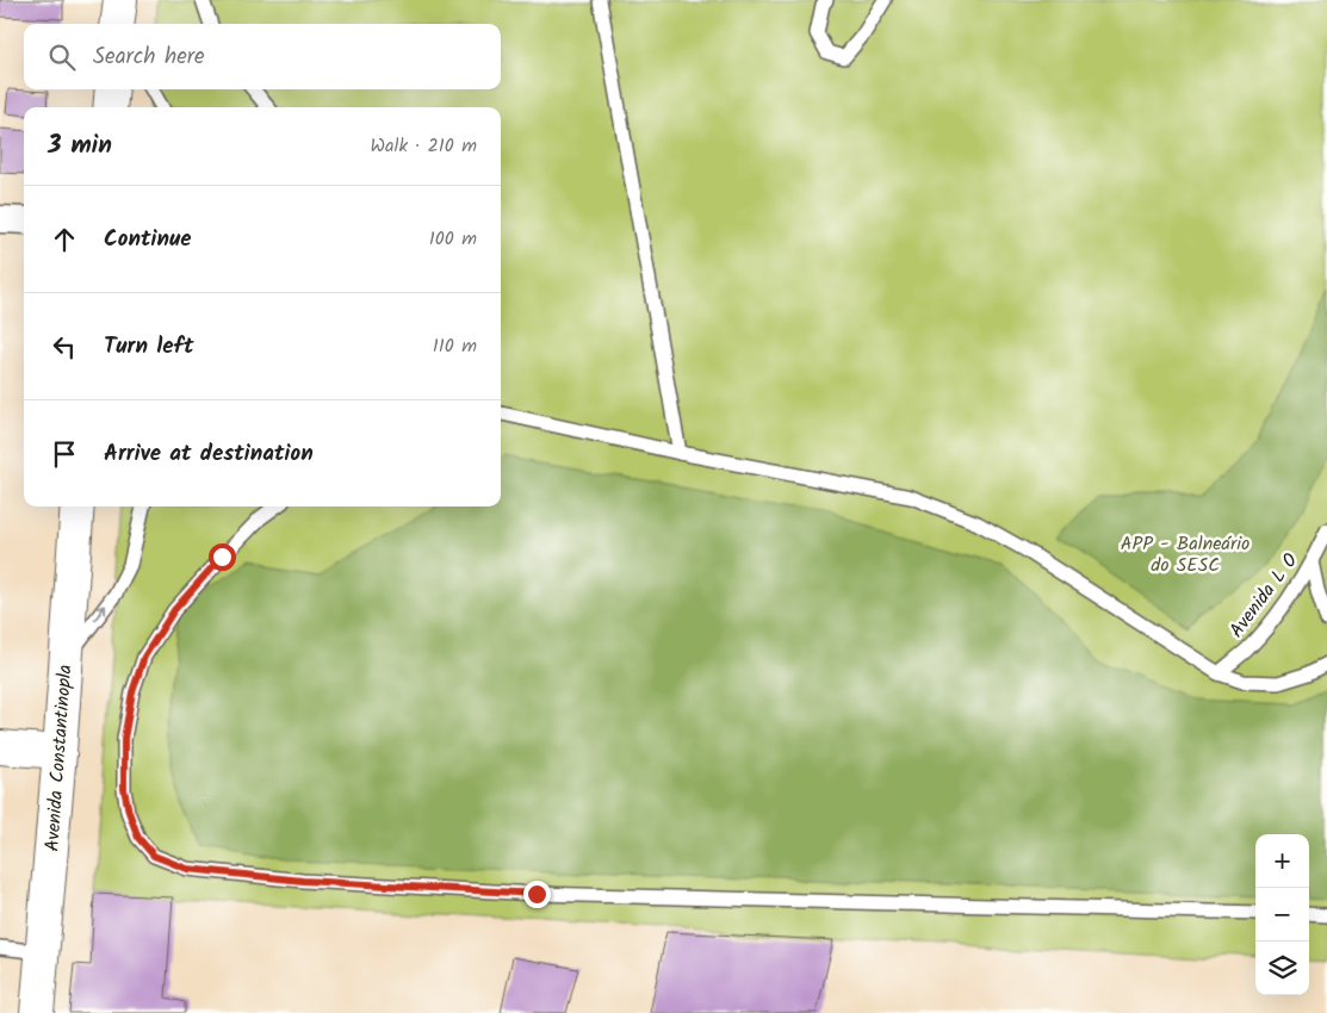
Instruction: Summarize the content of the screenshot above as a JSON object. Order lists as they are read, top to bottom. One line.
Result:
{"streets":{"street":["Avenida Constantinopla"],"lane":["Avenida L O"]},"parks":["APP - Balneário do SESC"],"page":{"search":"Search here","heading":["3 min","Walk · 210 m"],"list":[["Continue","100 m"],["Turn left","110 m"],"Arrive at destination"],"map_buttons":["+","−"]}}
